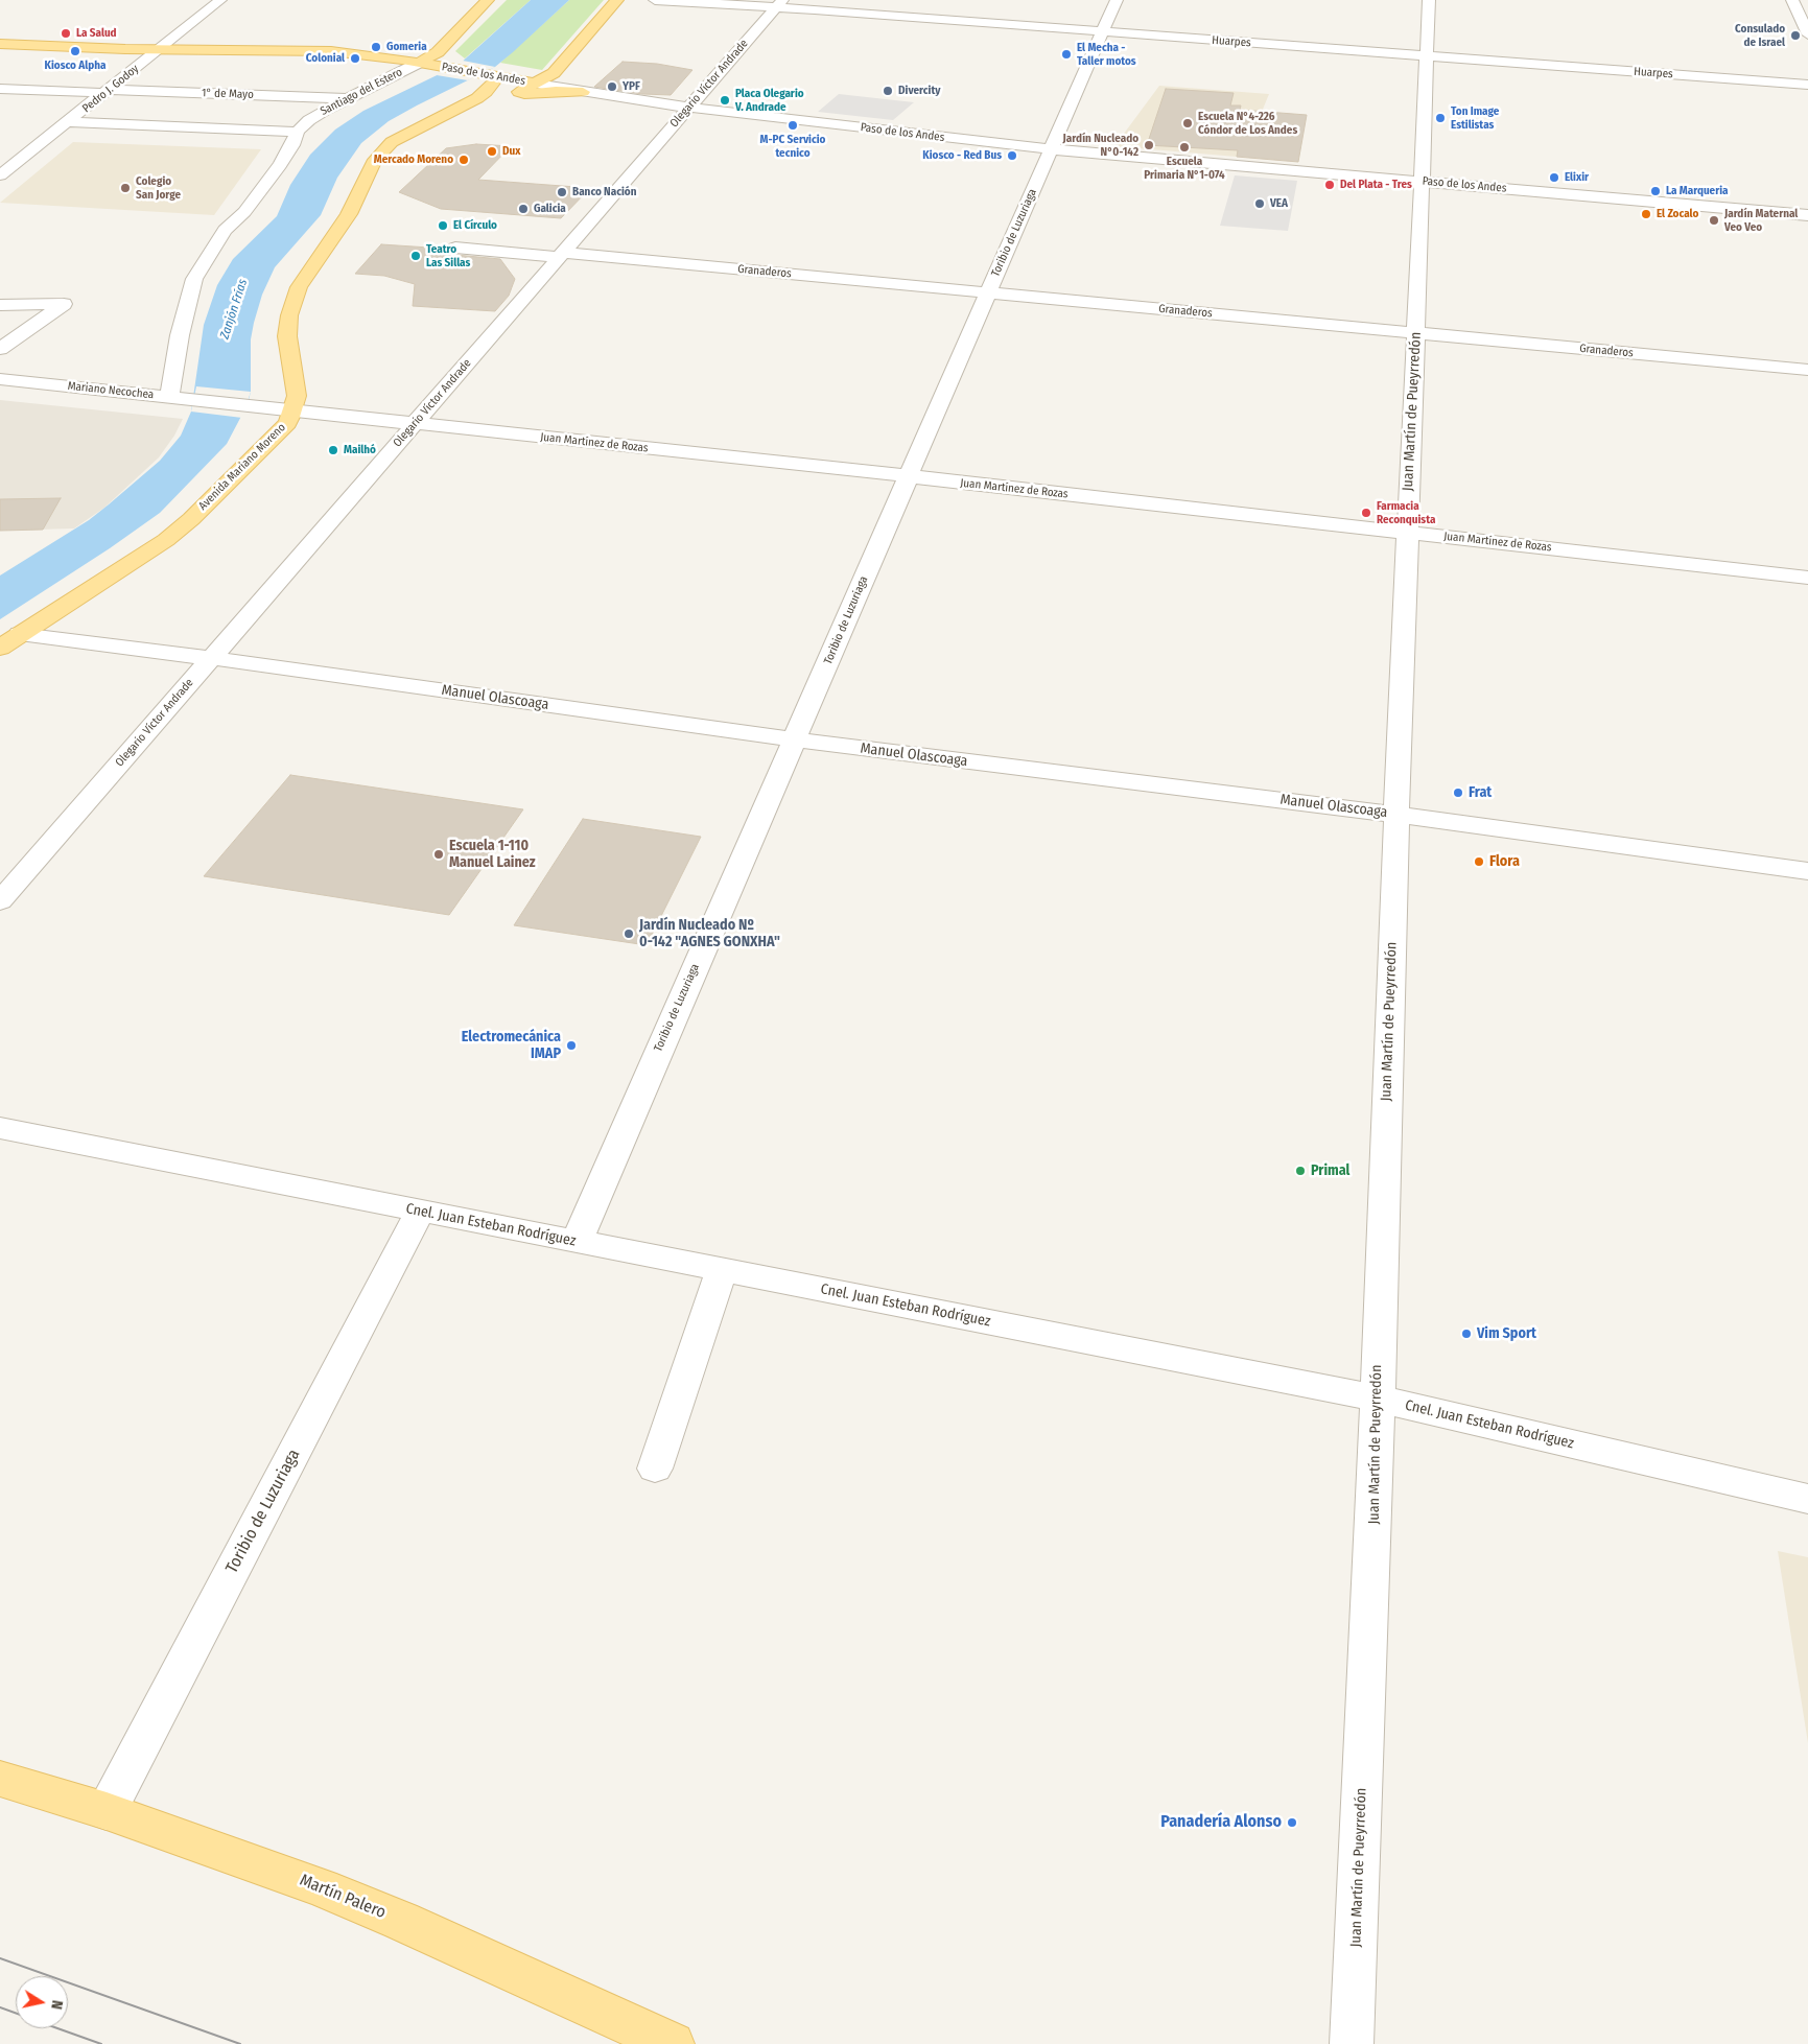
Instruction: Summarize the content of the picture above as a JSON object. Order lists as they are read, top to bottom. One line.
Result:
{"streets":{"main road":["Paso de los Andes","Santiago del Estero","Avenida Mariano Moreno","Martín Palero"],"street":["Huarpes","Olegario Víctor Andrade","Pedro J. Godoy","1° de Mayo","Toribio de Luzuriaga","Granaderos","Mariano Necochea","Juan Martín de Pueyrredón","Juan Martínez de Rozas","Manuel Olascoaga","Cnel. Juan Esteban Rodríguez"]},"crossings":[["Huarpes","Olegario Víctor Andrade"],["Huarpes","Toribio de Luzuriaga"],["Huarpes","Juan Martín de Pueyrredón"],["Paso de los Andes","Olegario Víctor Andrade"],["Paso de los Andes","Pedro J. Godoy"],["Paso de los Andes","Santiago del Estero"],["Paso de los Andes","Toribio de Luzuriaga"],["Paso de los Andes","Juan Martín de Pueyrredón"],["Paso de los Andes","Avenida Mariano Moreno"],["Olegario Víctor Andrade","Granaderos"],["Olegario Víctor Andrade","Juan Martínez de Rozas"],["Olegario Víctor Andrade","Manuel Olascoaga"],["Pedro J. Godoy","1° de Mayo"],["Santiago del Estero","1° de Mayo"],["Santiago del Estero","Mariano Necochea"],["Toribio de Luzuriaga","Granaderos"],["Toribio de Luzuriaga","Juan Martínez de Rozas"],["Toribio de Luzuriaga","Manuel Olascoaga"],["Toribio de Luzuriaga","Cnel. Juan Esteban Rodríguez"],["Toribio de Luzuriaga","Martín Palero"],["Granaderos","Juan Martín de Pueyrredón"],["Mariano Necochea","Juan Martínez de Rozas"],["Juan Martín de Pueyrredón","Juan Martínez de Rozas"],["Juan Martín de Pueyrredón","Manuel Olascoaga"],["Juan Martín de Pueyrredón","Cnel. Juan Esteban Rodríguez"],["Juan Martínez de Rozas","Avenida Mariano Moreno"],["Avenida Mariano Moreno","Manuel Olascoaga"]],"water":["Zanjón Frías"],"places":["La Salud","Consulado de Israel","Gomeria","Kiosco Alpha","El Mecha - Taller motos","Colonial","YPF","Divercity","Placa Olegario V. Andrade","Ton Image Estilistas","Escuela N°4-226 Cóndor de Los Andes","M-PC Servicio tecnico","Jardín Nucleado N°0-142","Escuela Primaria N°1-074","Dux","Kiosco - Red Bus","Mercado Moreno","Elixir","Del Plata - Tres","Colegio San Jorge","La Marqueria","Banco Nación","VEA","Galicia","El Zocalo","Jardín Maternal Veo Veo","El Círculo","Teatro Las Sillas","Mailhó","Farmacia Reconquista","Frat","Escuela 1-110 Manuel Lainez","Flora","Jardín Nucleado Nº 0-142 \"AGNES GONXHA\"","Electromecánica IMAP","Primal","Vim Sport","Panadería Alonso"],"north":"right"}
